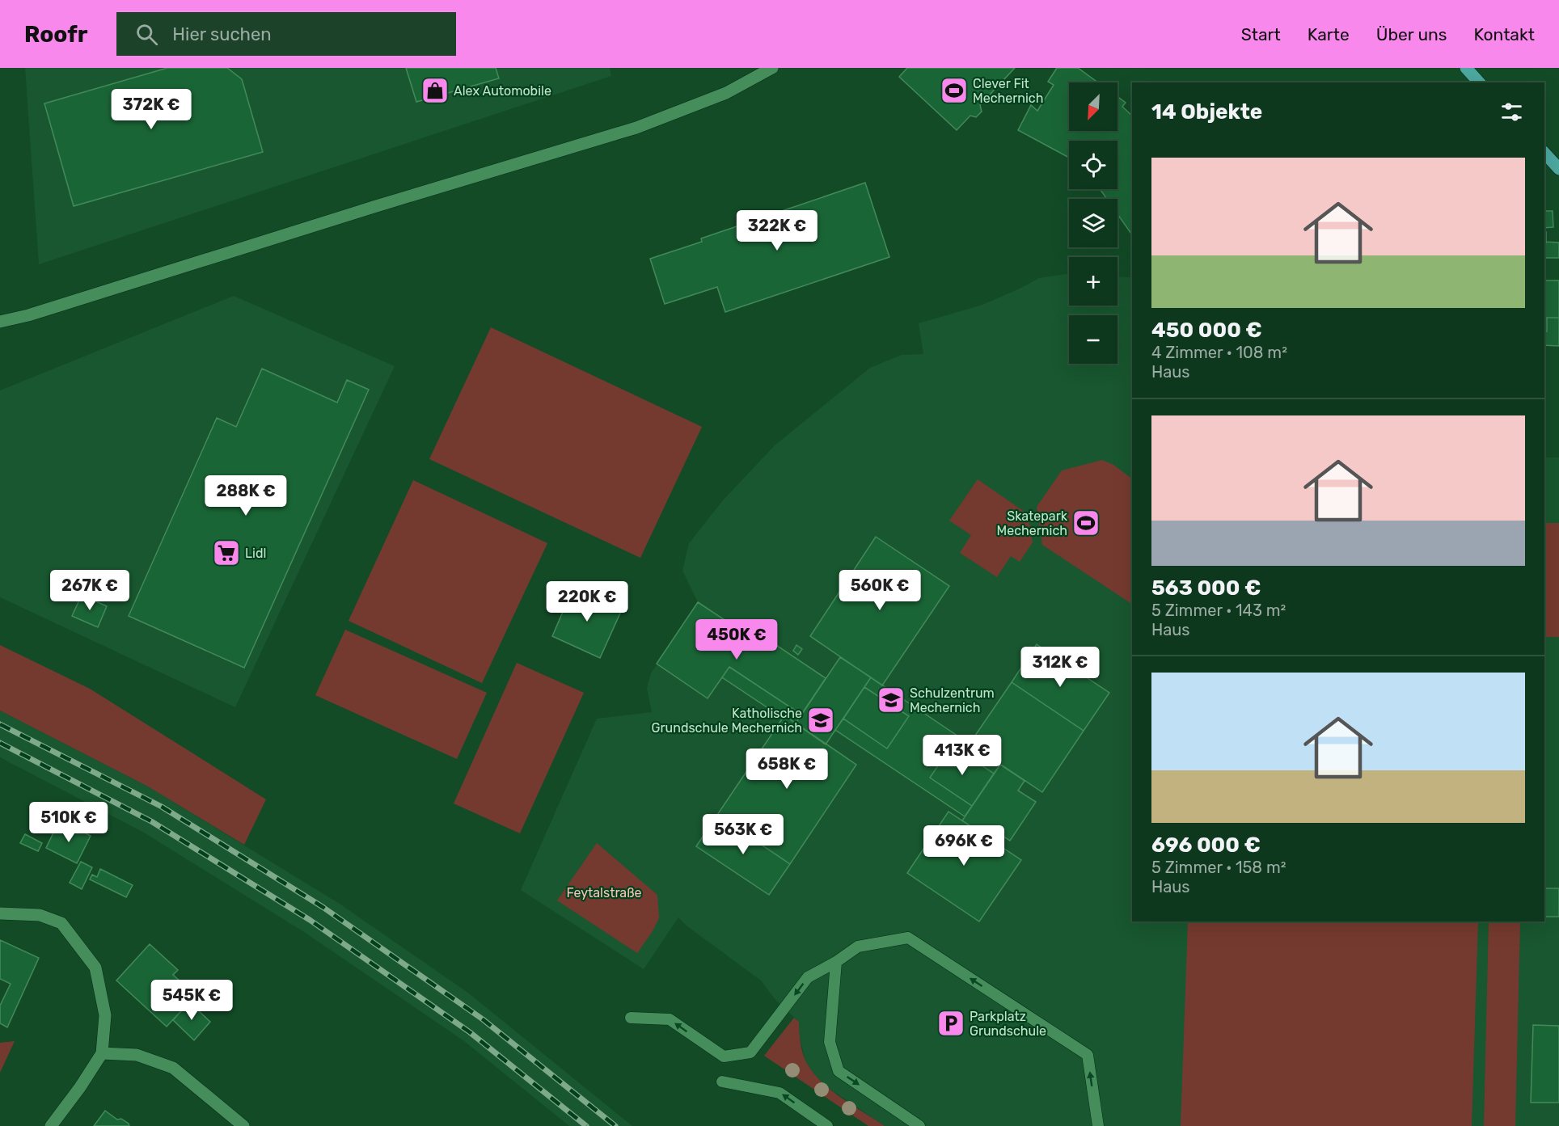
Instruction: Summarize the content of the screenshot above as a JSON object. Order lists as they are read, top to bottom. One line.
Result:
{"parks":["Feytalstraße"],"places":{"shop":["Alex Automobile"],"sports":["Clever Fit Mechernich","Skatepark Mechernich"],"supermarket":["Lidl"],"school or university":["Schulzentrum Mechernich","Katholische Grundschule Mechernich"],"parking":["Parkplatz Grundschule"]},"north":"bottom left","page":{"header":"Roofr","search":"Hier suchen","nav":["Start","Karte","Über uns","Kontakt"],"map_buttons":["+","−"],"heading":"14 Objekte","price":["372K €","322K €","288K €","267K €","560K €","220K €","450K €","312K €","413K €","658K €","510K €","563K €","696K €","545K €"],"list":[{"name":"450 000 €","note":"4 Zimmer · 108 m² · Haus"},{"name":"563 000 €","note":"5 Zimmer · 143 m² · Haus"},{"name":"696 000 €","note":"5 Zimmer · 158 m² · Haus"}]}}
